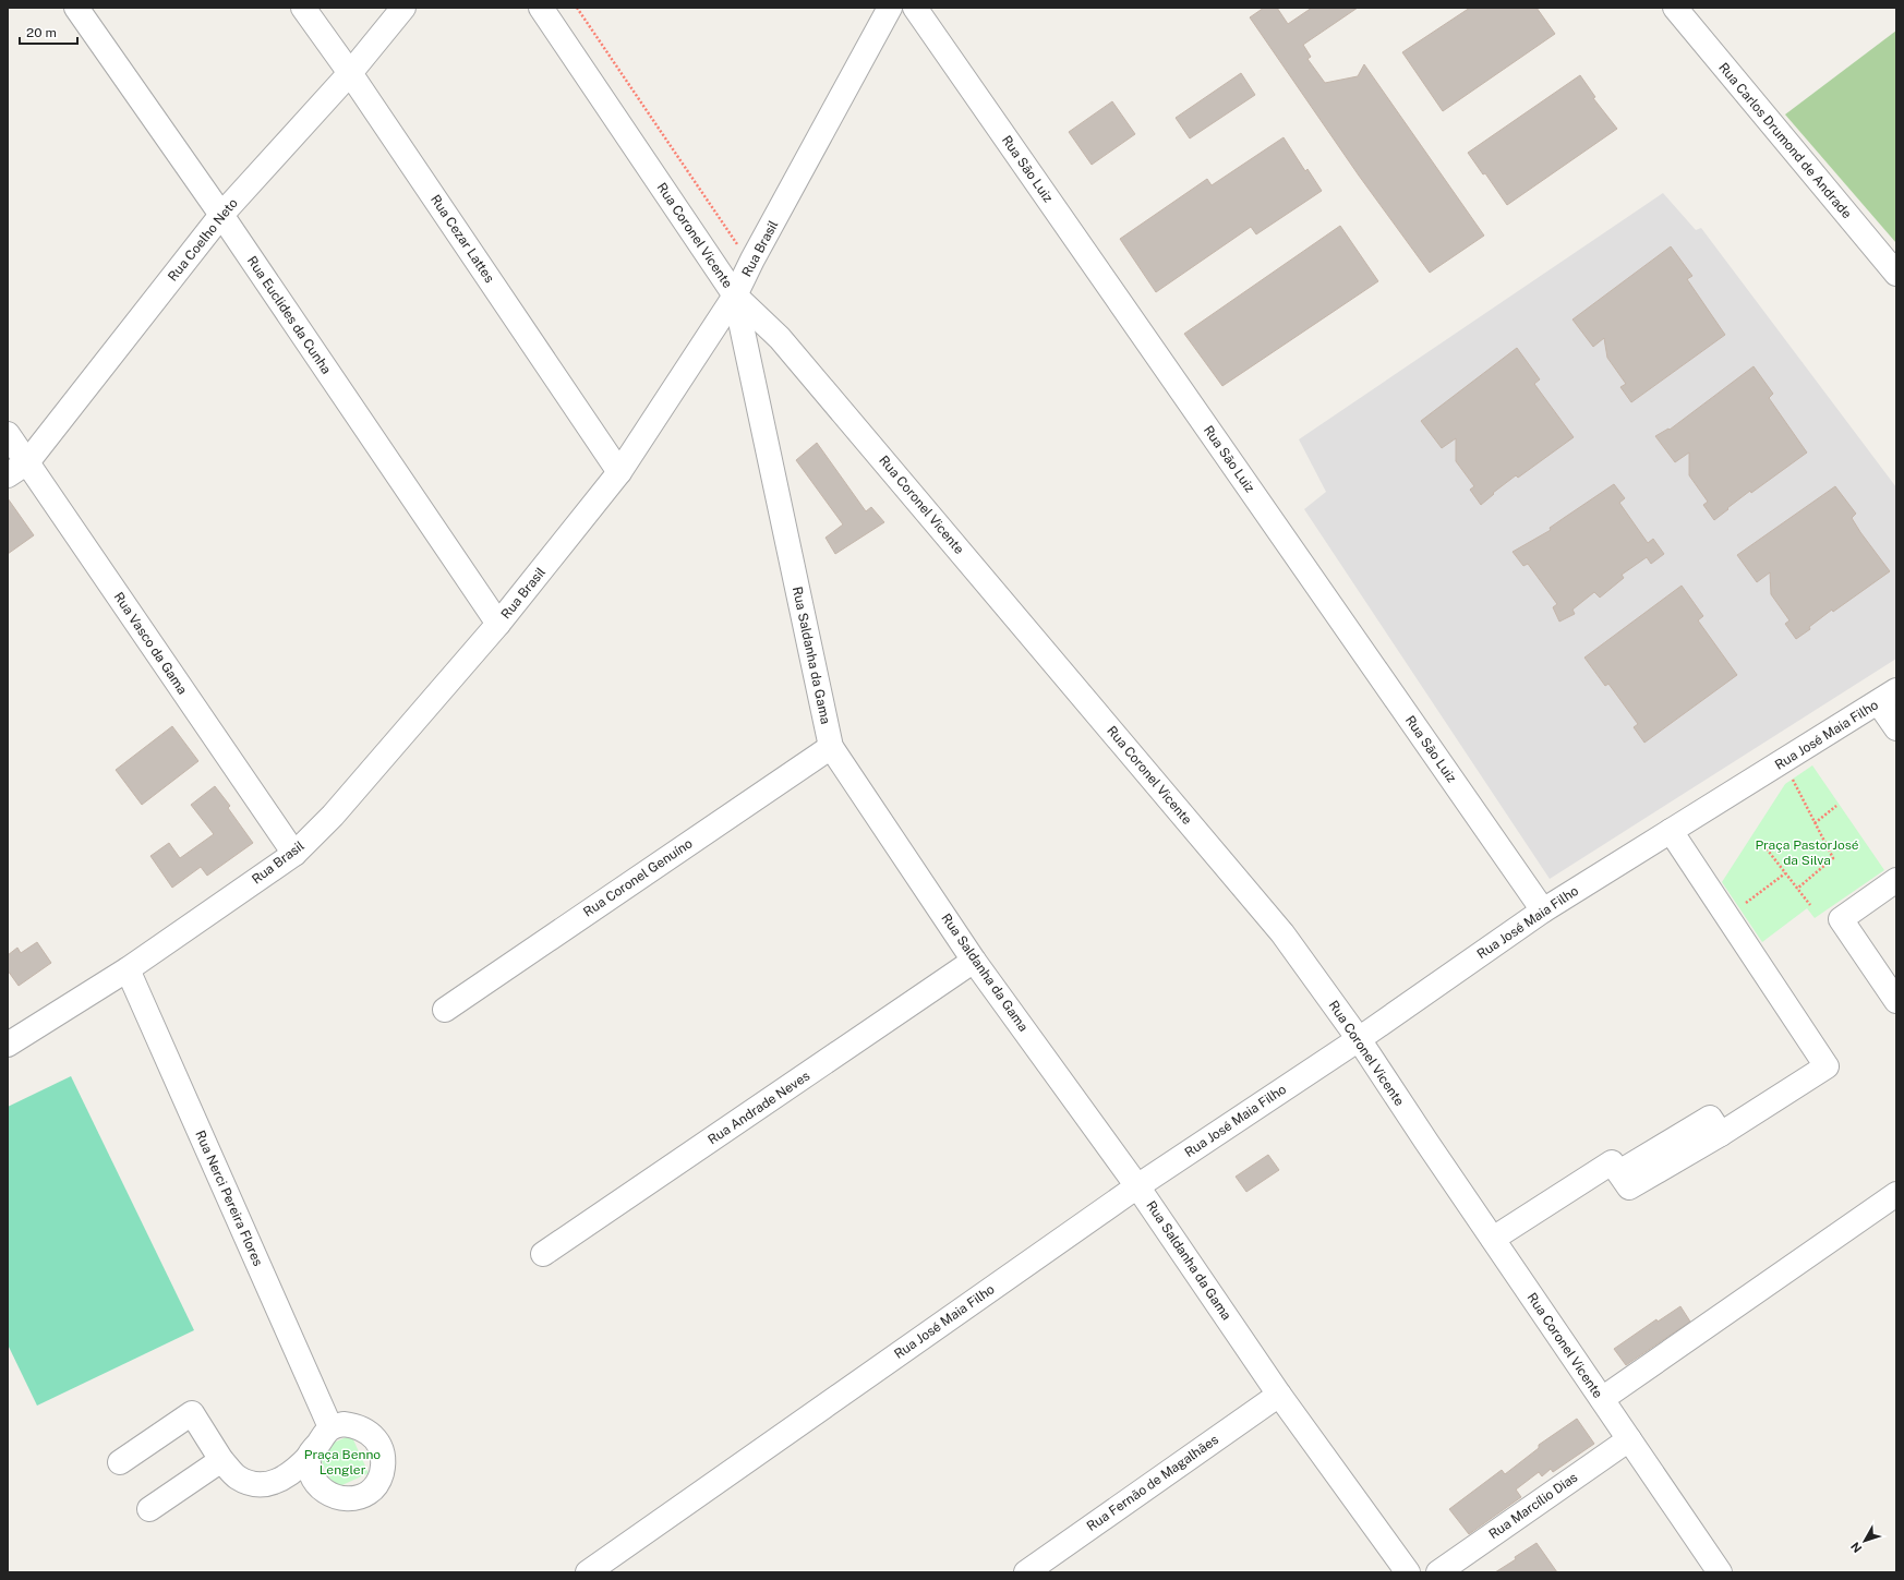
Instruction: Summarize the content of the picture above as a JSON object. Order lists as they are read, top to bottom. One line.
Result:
{"streets":{"street":["Rua Carlos Drumond de Andrade","Rua São Luiz","Rua Coronel Vicente","Rua Cezar Lattes","Rua Coelho Neto","Rua Brasil","Rua Euclides da Cunha","Rua Vasco da Gama","Rua Saldanha da Gama","Rua José Maia Filho","Rua Coronel Genuíno","Rua Andrade Neves","Rua Nerci Pereira Flores","Rua Fernão de Magalhães","Rua Marcílio Dias"]},"crossings":[["Rua São Luiz","Rua José Maia Filho"],["Rua Coronel Vicente","Rua Brasil"],["Rua Coronel Vicente","Rua Saldanha da Gama"],["Rua Coronel Vicente","Rua José Maia Filho"],["Rua Coronel Vicente","Rua Marcílio Dias"],["Rua Cezar Lattes","Rua Coelho Neto"],["Rua Cezar Lattes","Rua Brasil"],["Rua Coelho Neto","Rua Euclides da Cunha"],["Rua Coelho Neto","Rua Vasco da Gama"],["Rua Brasil","Rua Euclides da Cunha"],["Rua Brasil","Rua Vasco da Gama"],["Rua Brasil","Rua Saldanha da Gama"],["Rua Brasil","Rua Nerci Pereira Flores"],["Rua Saldanha da Gama","Rua José Maia Filho"],["Rua Saldanha da Gama","Rua Coronel Genuíno"],["Rua Saldanha da Gama","Rua Andrade Neves"],["Rua Saldanha da Gama","Rua Fernão de Magalhães"]],"parks":["Praça PastorJosé da Silva","Praça Benno Lengler"],"scale_bar":"20 m","north":"bottom left"}
